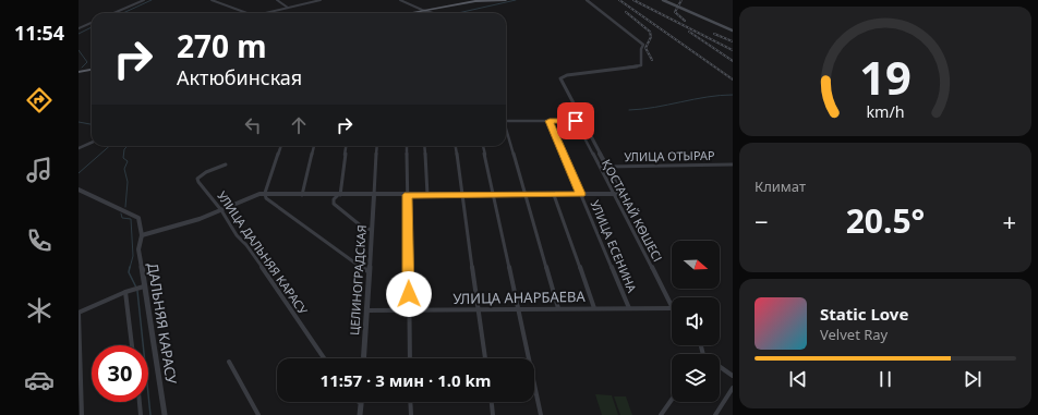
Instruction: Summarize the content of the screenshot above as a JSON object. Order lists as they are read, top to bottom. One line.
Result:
{"streets":{"street":["УЛИЦА ОТЫРАР","ҚОСТАНАЙ КӨШЕСІ","УЛИЦА ЕСЕНИНА","УЛИЦА ДАЛЬНЯЯ КАРАСУ","ЦЕЛИНОГРАДСКАЯ","УЛИЦА АНАРБАЕВА","ДАЛЬНЯЯ КАРАСУ"]},"crossings":[["ҚОСТАНАЙ КӨШЕСІ","УЛИЦА АНАРБАЕВА"],["УЛИЦА ЕСЕНИНА","УЛИЦА АНАРБАЕВА"],["ЦЕЛИНОГРАДСКАЯ","УЛИЦА АНАРБАЕВА"]],"north":"right","page":{"tabs":"11:54","turn":["270 m","Актюбинская"],"tile":"Климат","heat":["−","20.5°","+"],"song":["Static Love","Velvet Ray"],"limit":"30","trip":"11:57 · 3 мин · 1.0 km","gauge":["19","km/h"]}}
